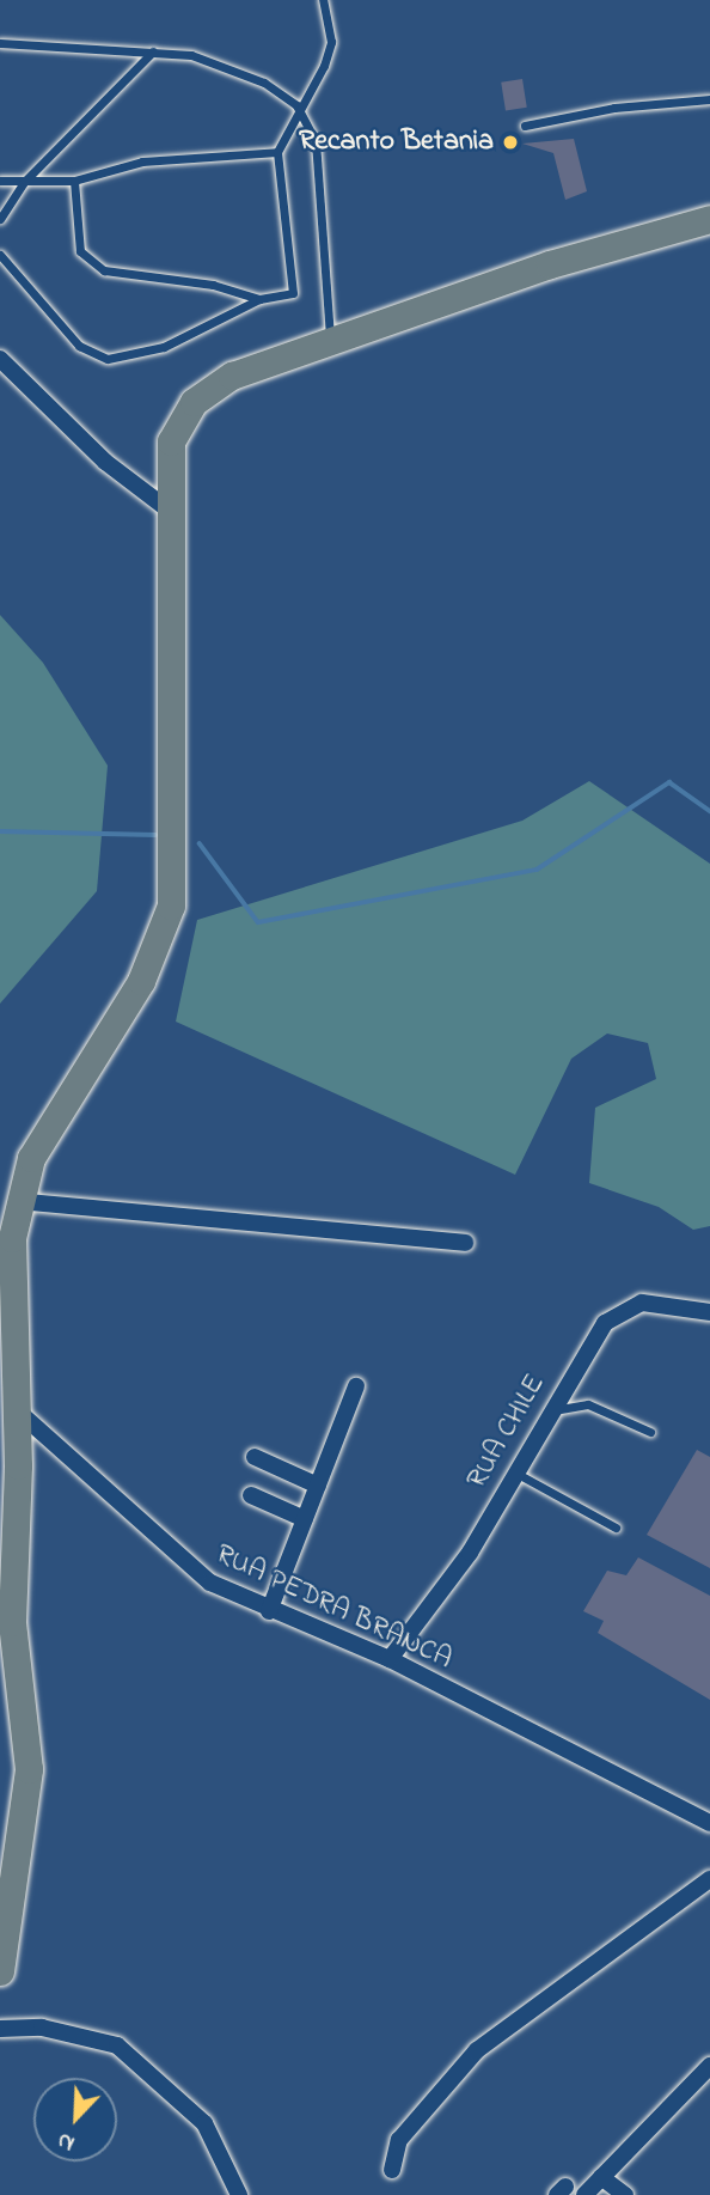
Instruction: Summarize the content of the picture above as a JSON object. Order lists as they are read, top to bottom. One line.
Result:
{"streets":{"street":["RUA CHILE","RUA PEDRA BRANCA"]},"crossings":[["RUA CHILE","RUA PEDRA BRANCA"]],"places":["Recanto Betania"],"north":"bottom left"}
